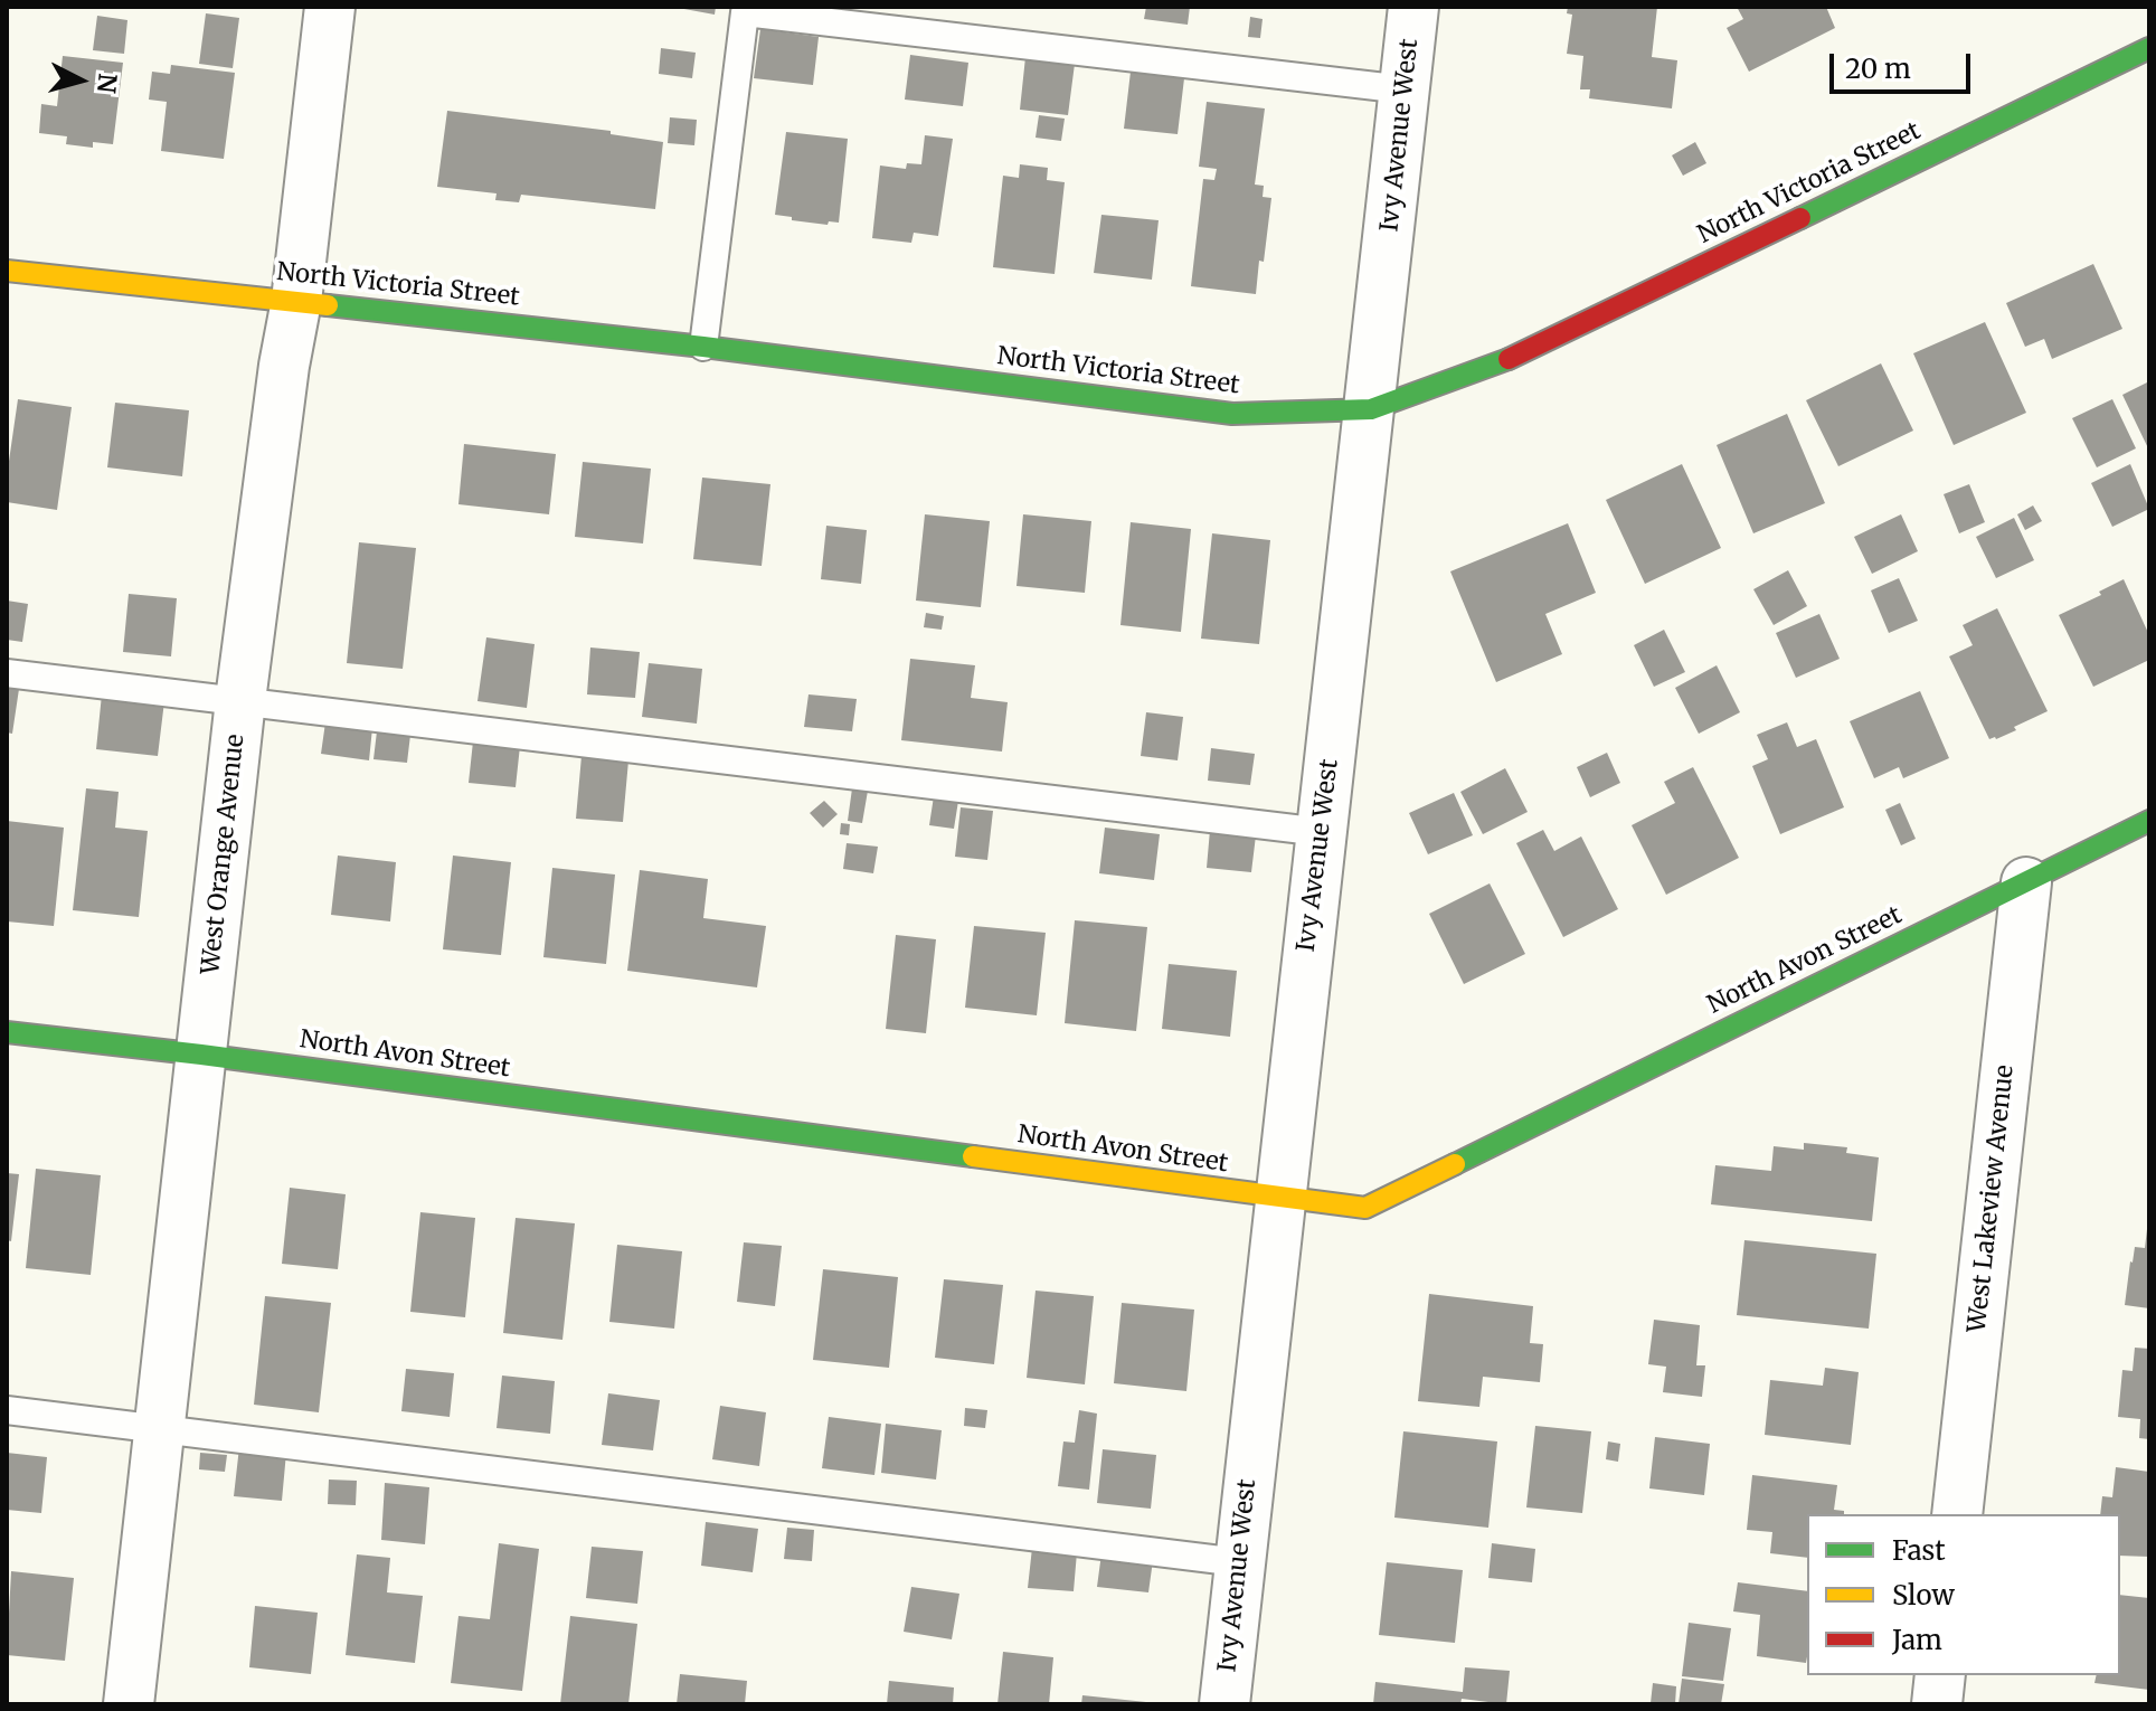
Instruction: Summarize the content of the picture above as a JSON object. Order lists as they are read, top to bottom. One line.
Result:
{"streets":{"street":["Ivy Avenue West","North Victoria Street","West Orange Avenue","North Avon Street","West Lakeview Avenue"]},"crossings":[["Ivy Avenue West","North Victoria Street"],["Ivy Avenue West","North Avon Street"],["North Victoria Street","West Orange Avenue"],["West Orange Avenue","North Avon Street"],["North Avon Street","West Lakeview Avenue"]],"legend":["Fast","Slow","Jam"],"scale_bar":"20 m","north":"right"}
